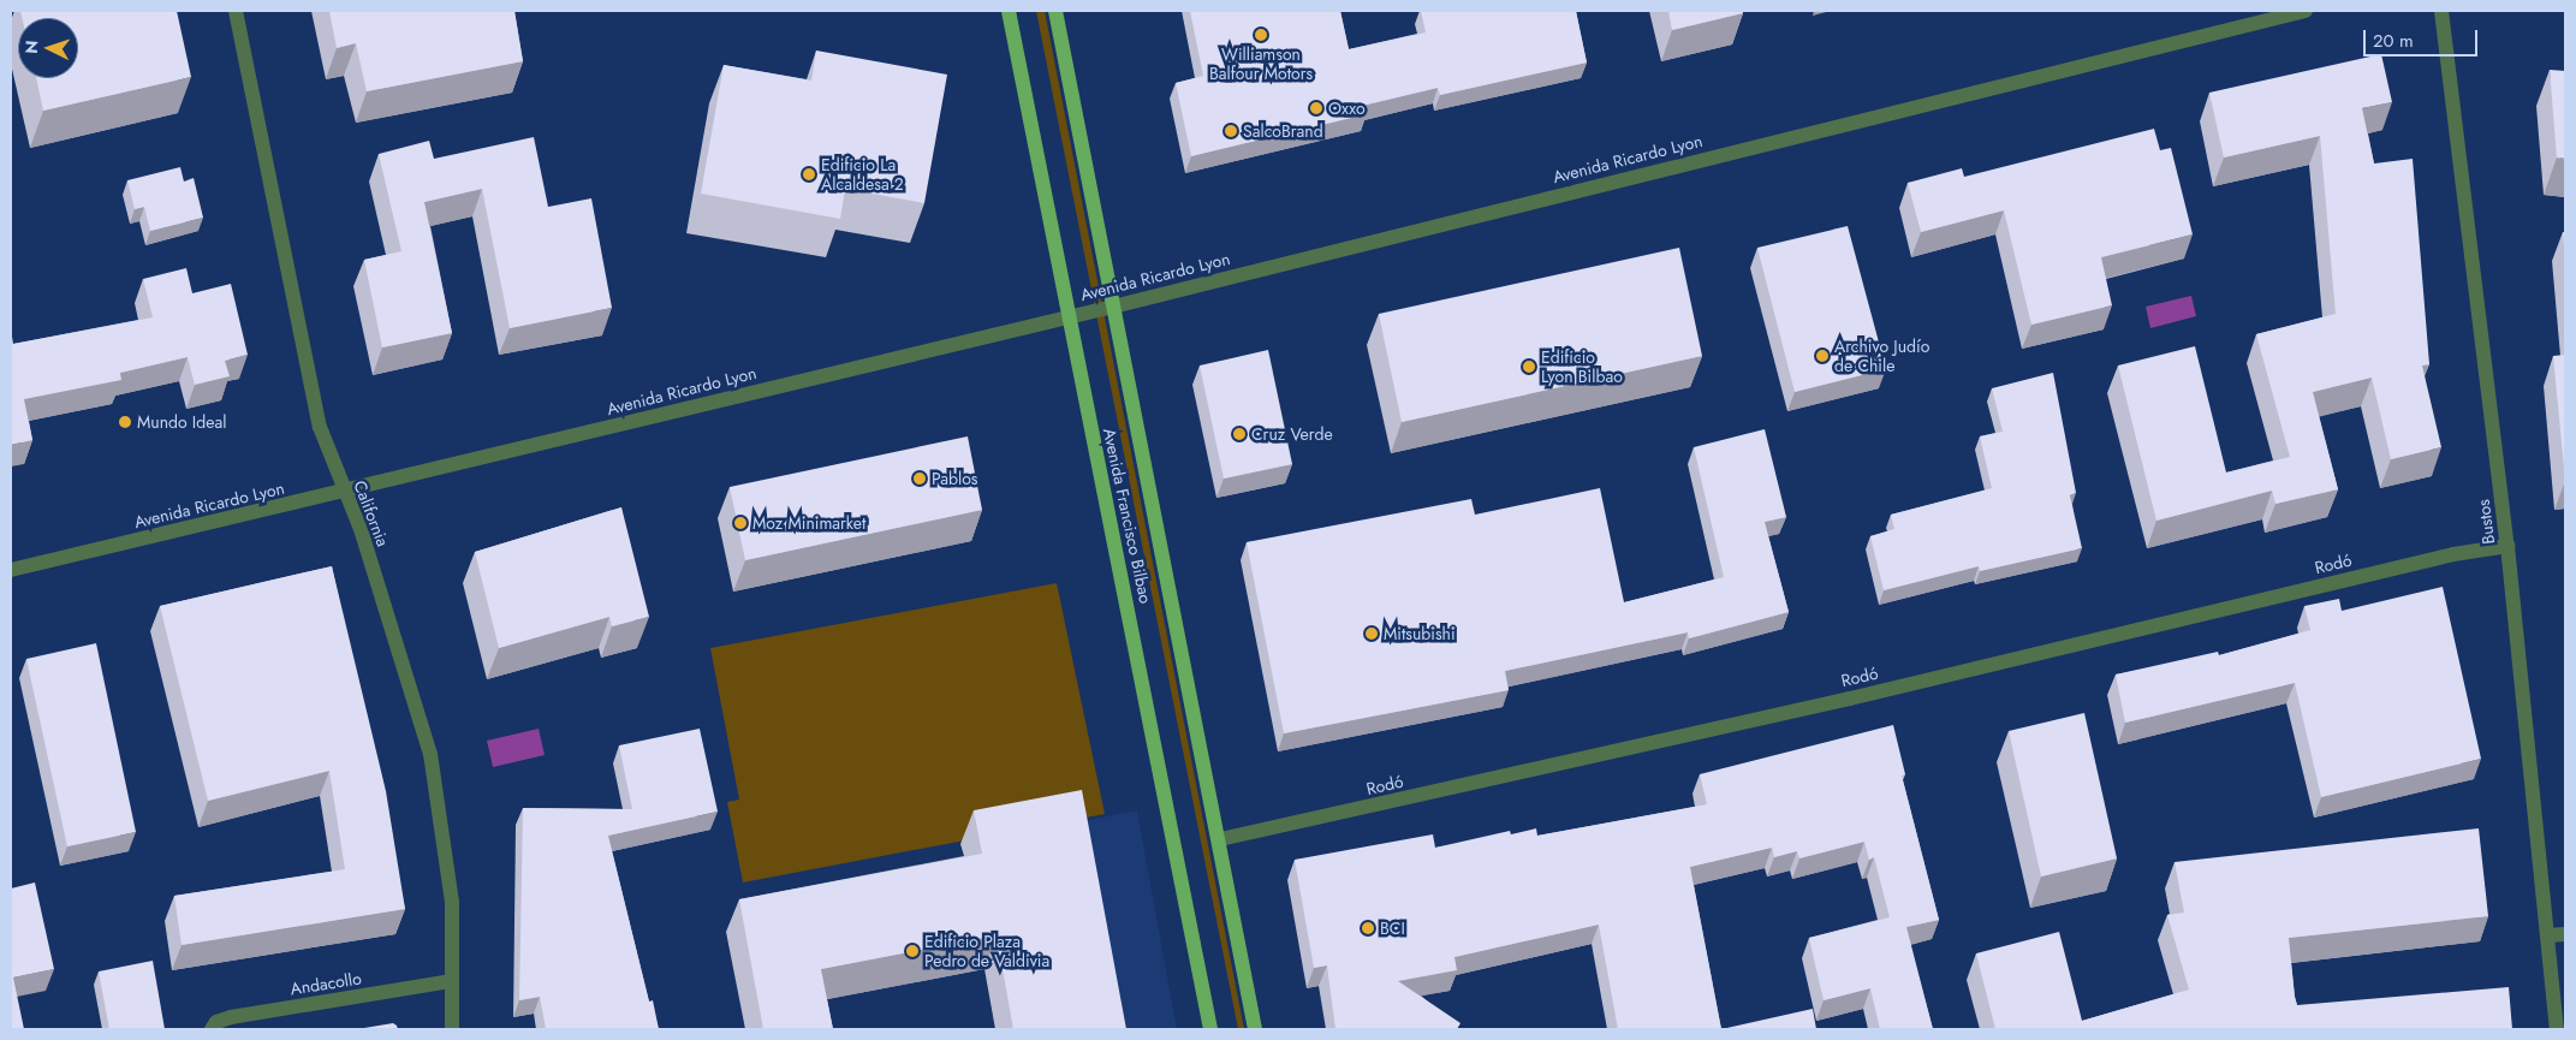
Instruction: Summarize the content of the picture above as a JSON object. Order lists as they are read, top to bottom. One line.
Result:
{"streets":{"main road":["Avenida Francisco Bilbao"],"street":["Avenida Ricardo Lyon","California","Bustos","Rodó","Andacollo"]},"crossings":[["Avenida Ricardo Lyon","California"],["Avenida Ricardo Lyon","Avenida Francisco Bilbao"],["California","Andacollo"],["Avenida Francisco Bilbao","Rodó"],["Bustos","Rodó"]],"places":["Williamson Balfour Motors","Oxxo","SalcoBrand","Edificio La Alcaldesa 2","Archivo Judío de Chile","Edificio Lyon Bilbao","Mundo Ideal","Cruz Verde","Pablos","Moz Minimarket","Mitsubishi","BCI","Edificio Plaza Pedro de Valdivia"],"scale_bar":"20 m","north":"left"}
